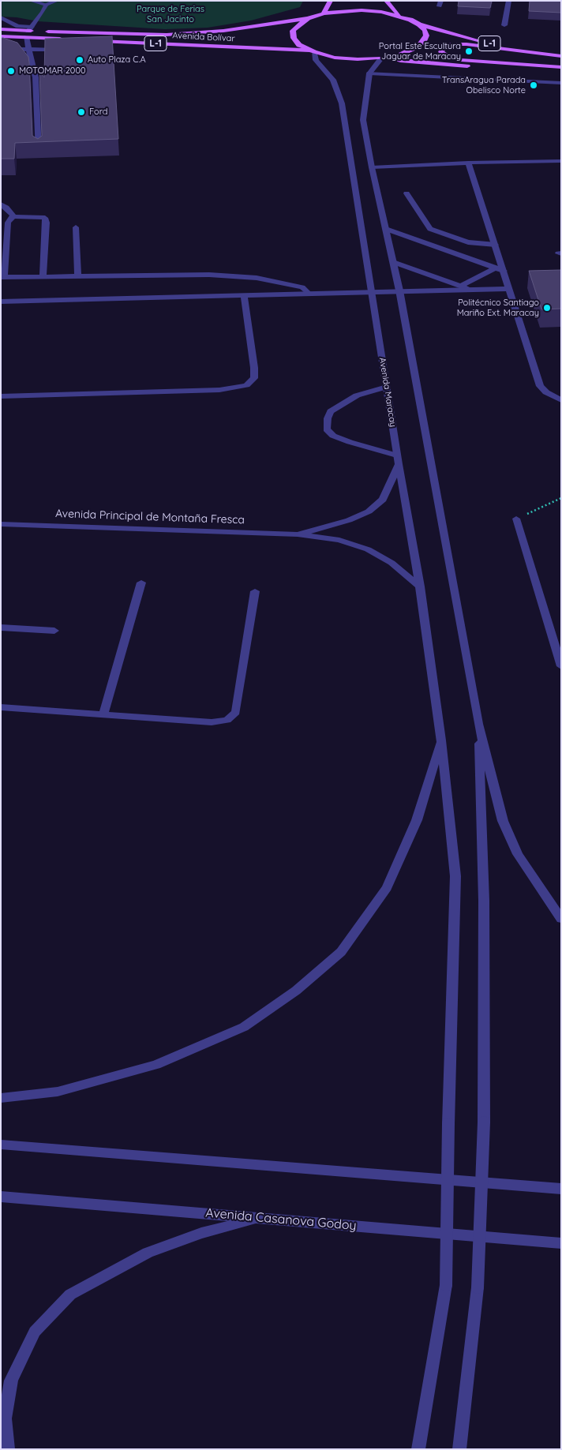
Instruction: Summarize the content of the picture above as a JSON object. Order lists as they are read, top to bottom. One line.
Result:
{"streets":{"main road":["Avenida Bolívar","L-1"],"street":["Avenida Maracay","Avenida Principal de Montaña Fresca","Avenida Casanova Godoy"]},"crossings":[["Avenida Bolívar","L-1"],["Avenida Bolívar","Avenida Maracay"],["L-1","Avenida Maracay"]],"parks":["Parque de Ferias San Jacinto"],"places":["Portal Este Escultura Jaguar de Maracay","Auto Plaza C.A","MOTOMAR 2000","TransAragua Parada Obelisco Norte","Ford","Politécnico Santiago Mariño Ext. Maracay"]}
